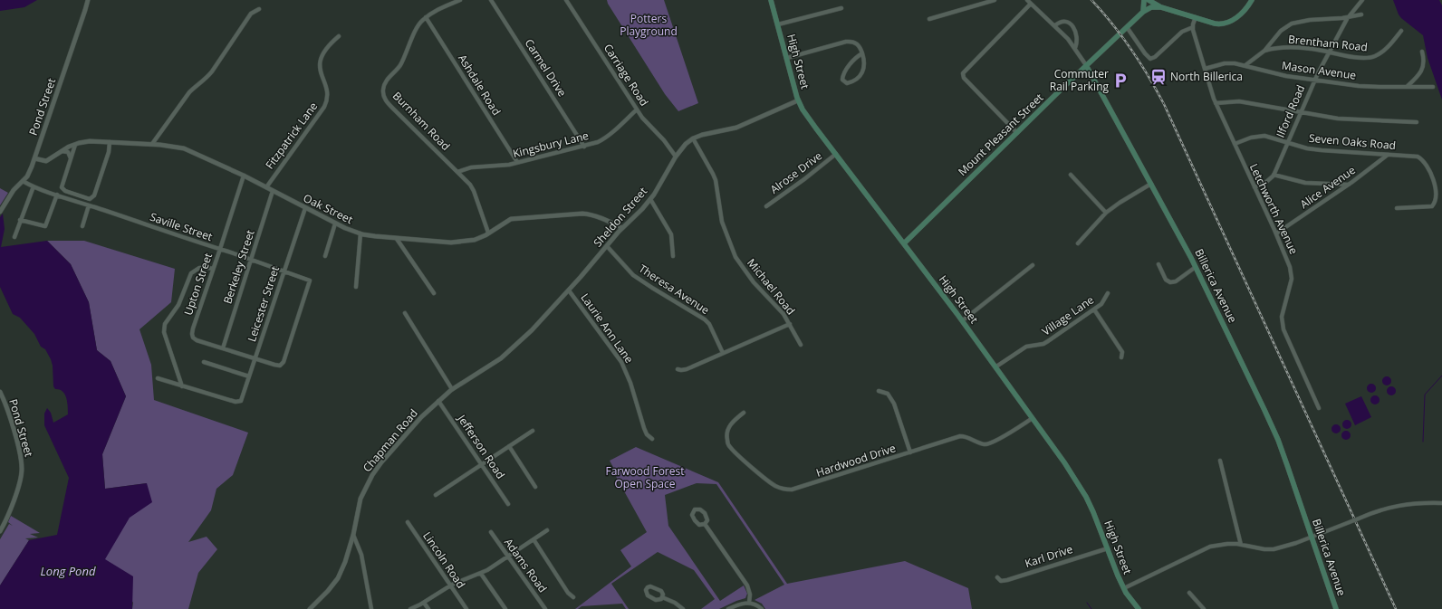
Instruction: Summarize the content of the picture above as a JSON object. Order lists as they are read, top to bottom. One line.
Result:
{"streets":{"main road":["High Street","Mount Pleasant Street","Billerica Avenue"],"street":["Brentham Road","Carmel Drive","Mason Avenue","Carriage Road","Ashdale Road","Pond Street","Ilford Road","Burnham Road","Fitzpatrick Lane","Seven Oaks Road","Kingsbury Lane","Alrose Drive","Alice Avenue","Oak Street","Letchworth Avenue","Sheldon Street","Saville Street","Berkeley Street","Upton Street","Michael Road","Theresa Avenue","Leicester Street","Village Lane","Laurie Ann Lane","Chapman Road","Jefferson Road","Hardwood Drive","Karl Drive","Lincoln Road","Adams Road"]},"crossings":[["Brentham Road","Ilford Road"],["High Street","Mount Pleasant Street"],["High Street","Alrose Drive"],["High Street","Sheldon Street"],["High Street","Village Lane"],["High Street","Hardwood Drive"],["High Street","Karl Drive"],["Carmel Drive","Kingsbury Lane"],["Mason Avenue","Ilford Road"],["Mason Avenue","Letchworth Avenue"],["Carriage Road","Kingsbury Lane"],["Carriage Road","Sheldon Street"],["Ashdale Road","Burnham Road"],["Ashdale Road","Kingsbury Lane"],["Pond Street","Oak Street"],["Pond Street","Saville Street"],["Ilford Road","Seven Oaks Road"],["Ilford Road","Letchworth Avenue"],["Burnham Road","Kingsbury Lane"],["Burnham Road","Oak Street"],["Mount Pleasant Street","Billerica Avenue"],["Fitzpatrick Lane","Oak Street"],["Seven Oaks Road","Alice Avenue"],["Seven Oaks Road","Letchworth Avenue"],["Alice Avenue","Letchworth Avenue"],["Oak Street","Sheldon Street"],["Oak Street","Berkeley Street"],["Oak Street","Upton Street"],["Oak Street","Leicester Street"],["Sheldon Street","Michael Road"],["Sheldon Street","Theresa Avenue"],["Sheldon Street","Laurie Ann Lane"],["Sheldon Street","Chapman Road"],["Saville Street","Berkeley Street"],["Saville Street","Upton Street"],["Saville Street","Leicester Street"],["Berkeley Street","Upton Street"],["Chapman Road","Jefferson Road"]],"water":["Long Pond"],"parks":["Potters Playground","Farwood Forest Open Space"],"places":{"station":["North Billerica"],"parking":["Commuter Rail Parking"]}}
